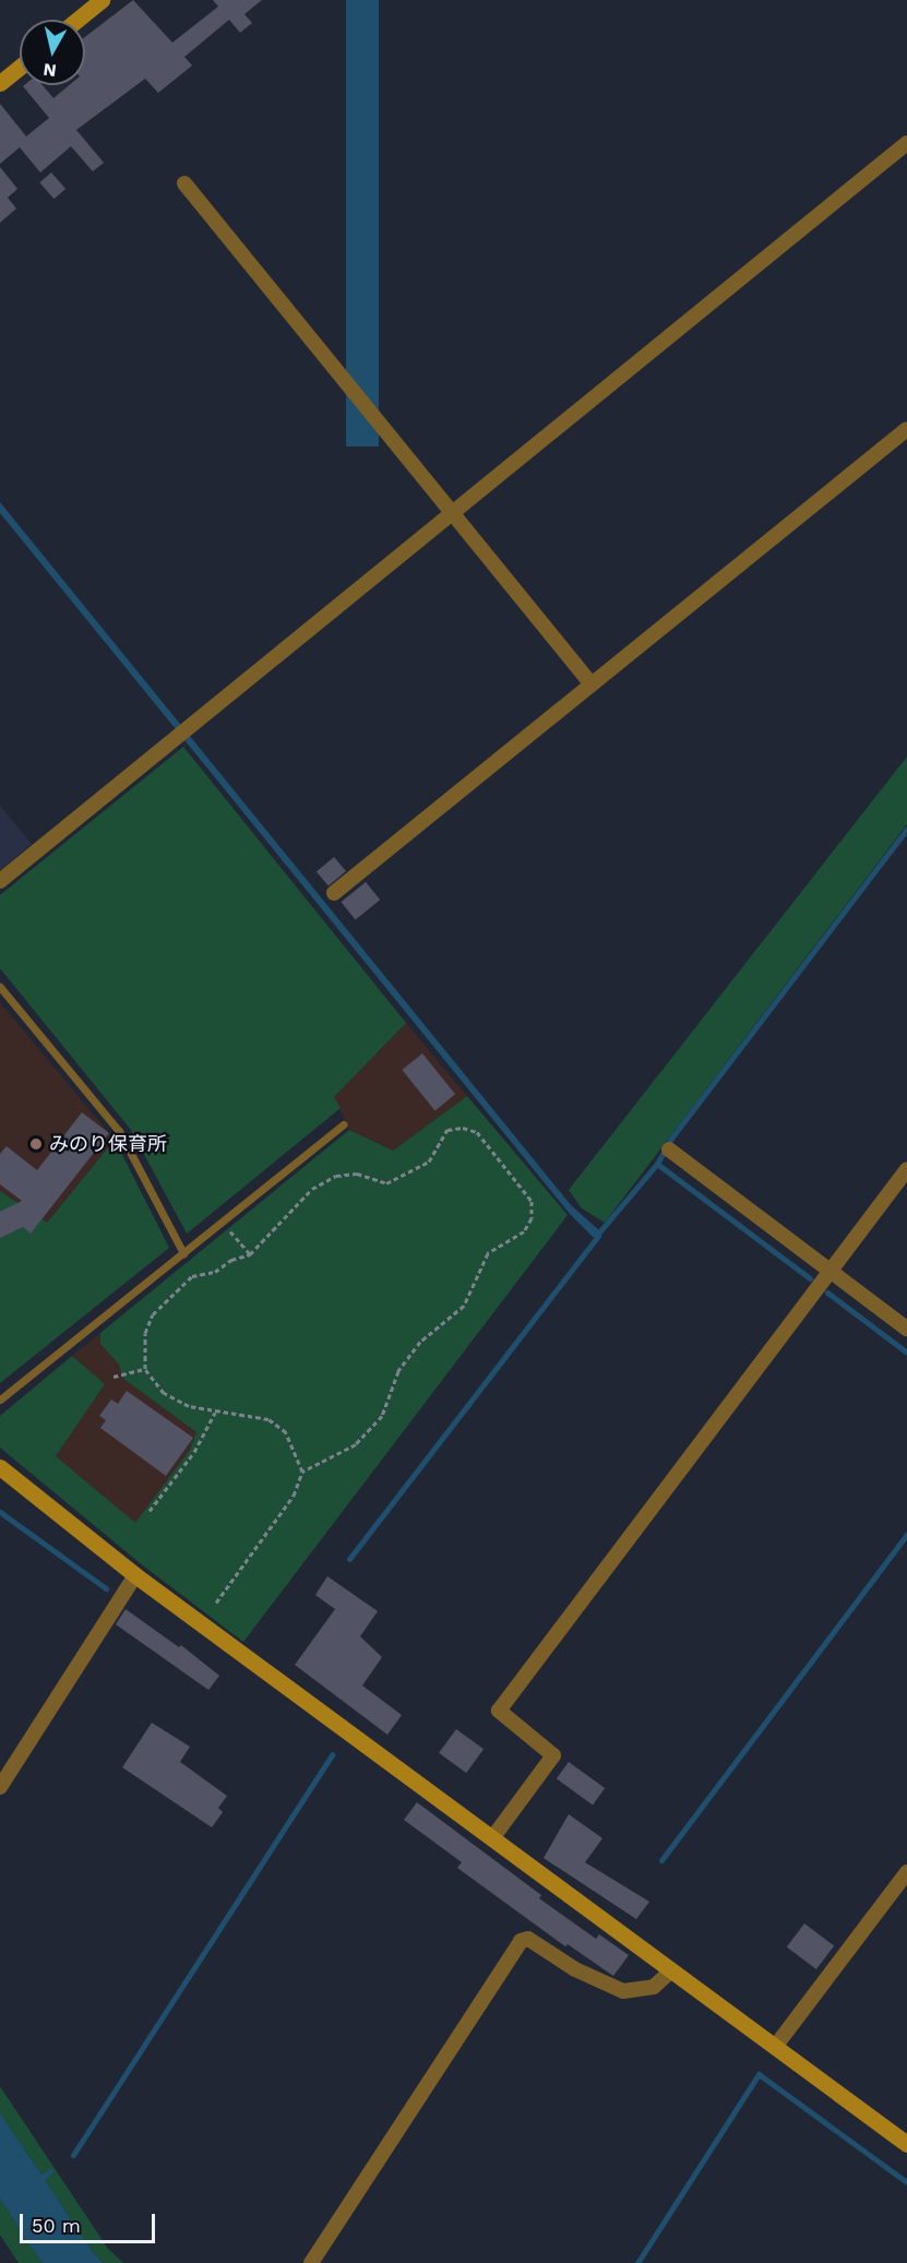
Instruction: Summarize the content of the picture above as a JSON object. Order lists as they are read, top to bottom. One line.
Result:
{"places":["みのり保育所"],"scale_bar":"50 m","north":"bottom"}
